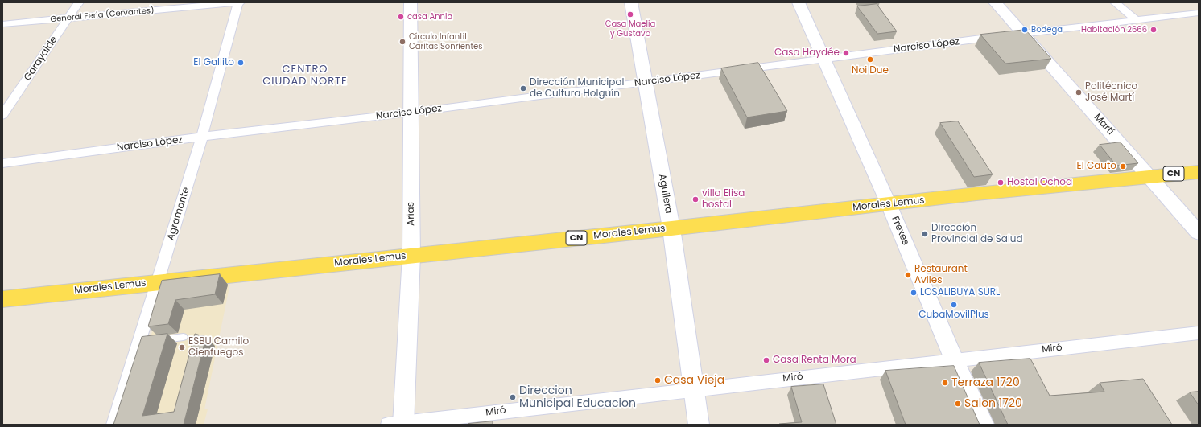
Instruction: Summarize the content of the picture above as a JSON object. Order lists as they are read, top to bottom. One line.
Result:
{"streets":{"main road":["Martí","CN","Aguilera","Morales Lemus","Arias","Frexes"],"street":["General Feria (Cervantes)","Narciso López","Garayalde","Agramonte","Miró"]},"crossings":[["General Feria (Cervantes)","Garayalde"],["General Feria (Cervantes)","Agramonte"],["Narciso López","Martí"],["Narciso López","Aguilera"],["Narciso López","Agramonte"],["Narciso López","Arias"],["Narciso López","Frexes"],["Martí","Morales Lemus"],["Aguilera","Morales Lemus"],["Aguilera","Miró"],["Morales Lemus","Agramonte"],["Morales Lemus","Arias"],["Morales Lemus","Frexes"],["Arias","Miró"],["Frexes","Miró"]],"districts":["CENTRO CIUDAD NORTE"],"places":["Casa Maelia y Gustavo","casa Annia","Bodega","Habitación 2666","Círculo Infantil Caritas Sonrientes","Casa Haydée","Noi Due","El Gallito","Dirección Municipal de Cultura Holguín","Politécnico José Martí","El Cauto","Hostal Ochoa","villa Elisa hostal","Dirección Provincial de Salud","Restaurant Aviles","LOSALIBUYA SURL","CubaMovilPlus","ESBU Camilo Cienfuegos","Casa Renta Mora","Casa Vieja","Terraza 1720","Direccion Municipal Educacion","Salon 1720"]}
